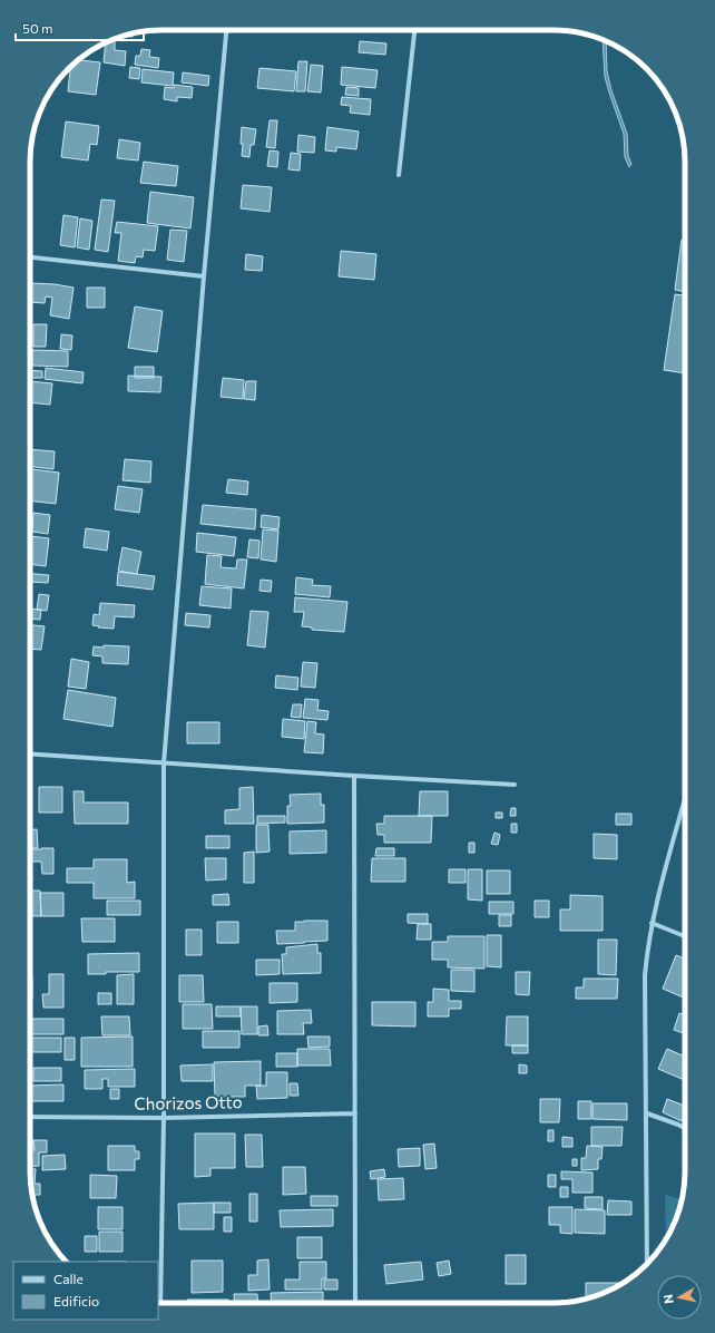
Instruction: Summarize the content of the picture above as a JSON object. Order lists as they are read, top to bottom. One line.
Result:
{"streets":{"street":["Chorizos Otto"]},"legend":["Calle","Edificio"],"scale_bar":"50 m","north":"left"}
